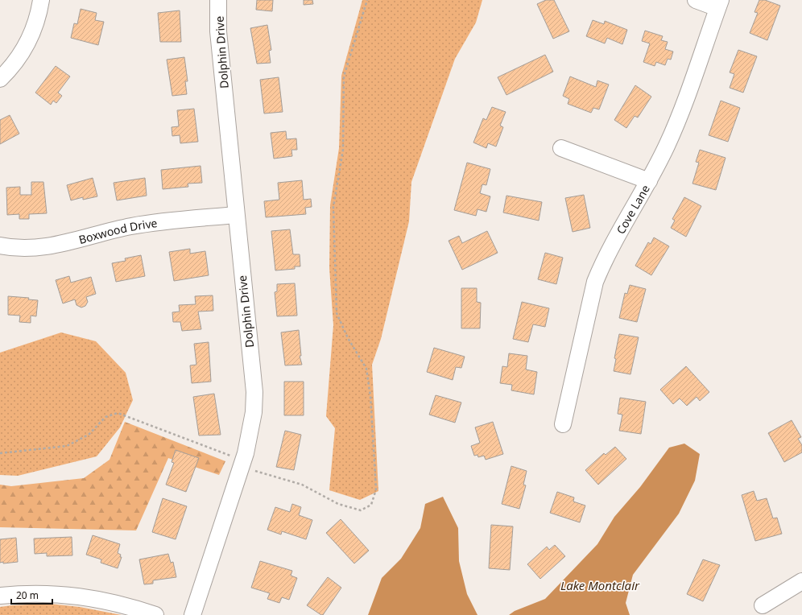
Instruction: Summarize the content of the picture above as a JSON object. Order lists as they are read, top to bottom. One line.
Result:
{"streets":{"street":["Dolphin Drive","Cove Lane","Boxwood Drive"]},"crossings":[["Dolphin Drive","Boxwood Drive"]],"water":["Lake Montclair"],"scale_bar":"20 m"}
